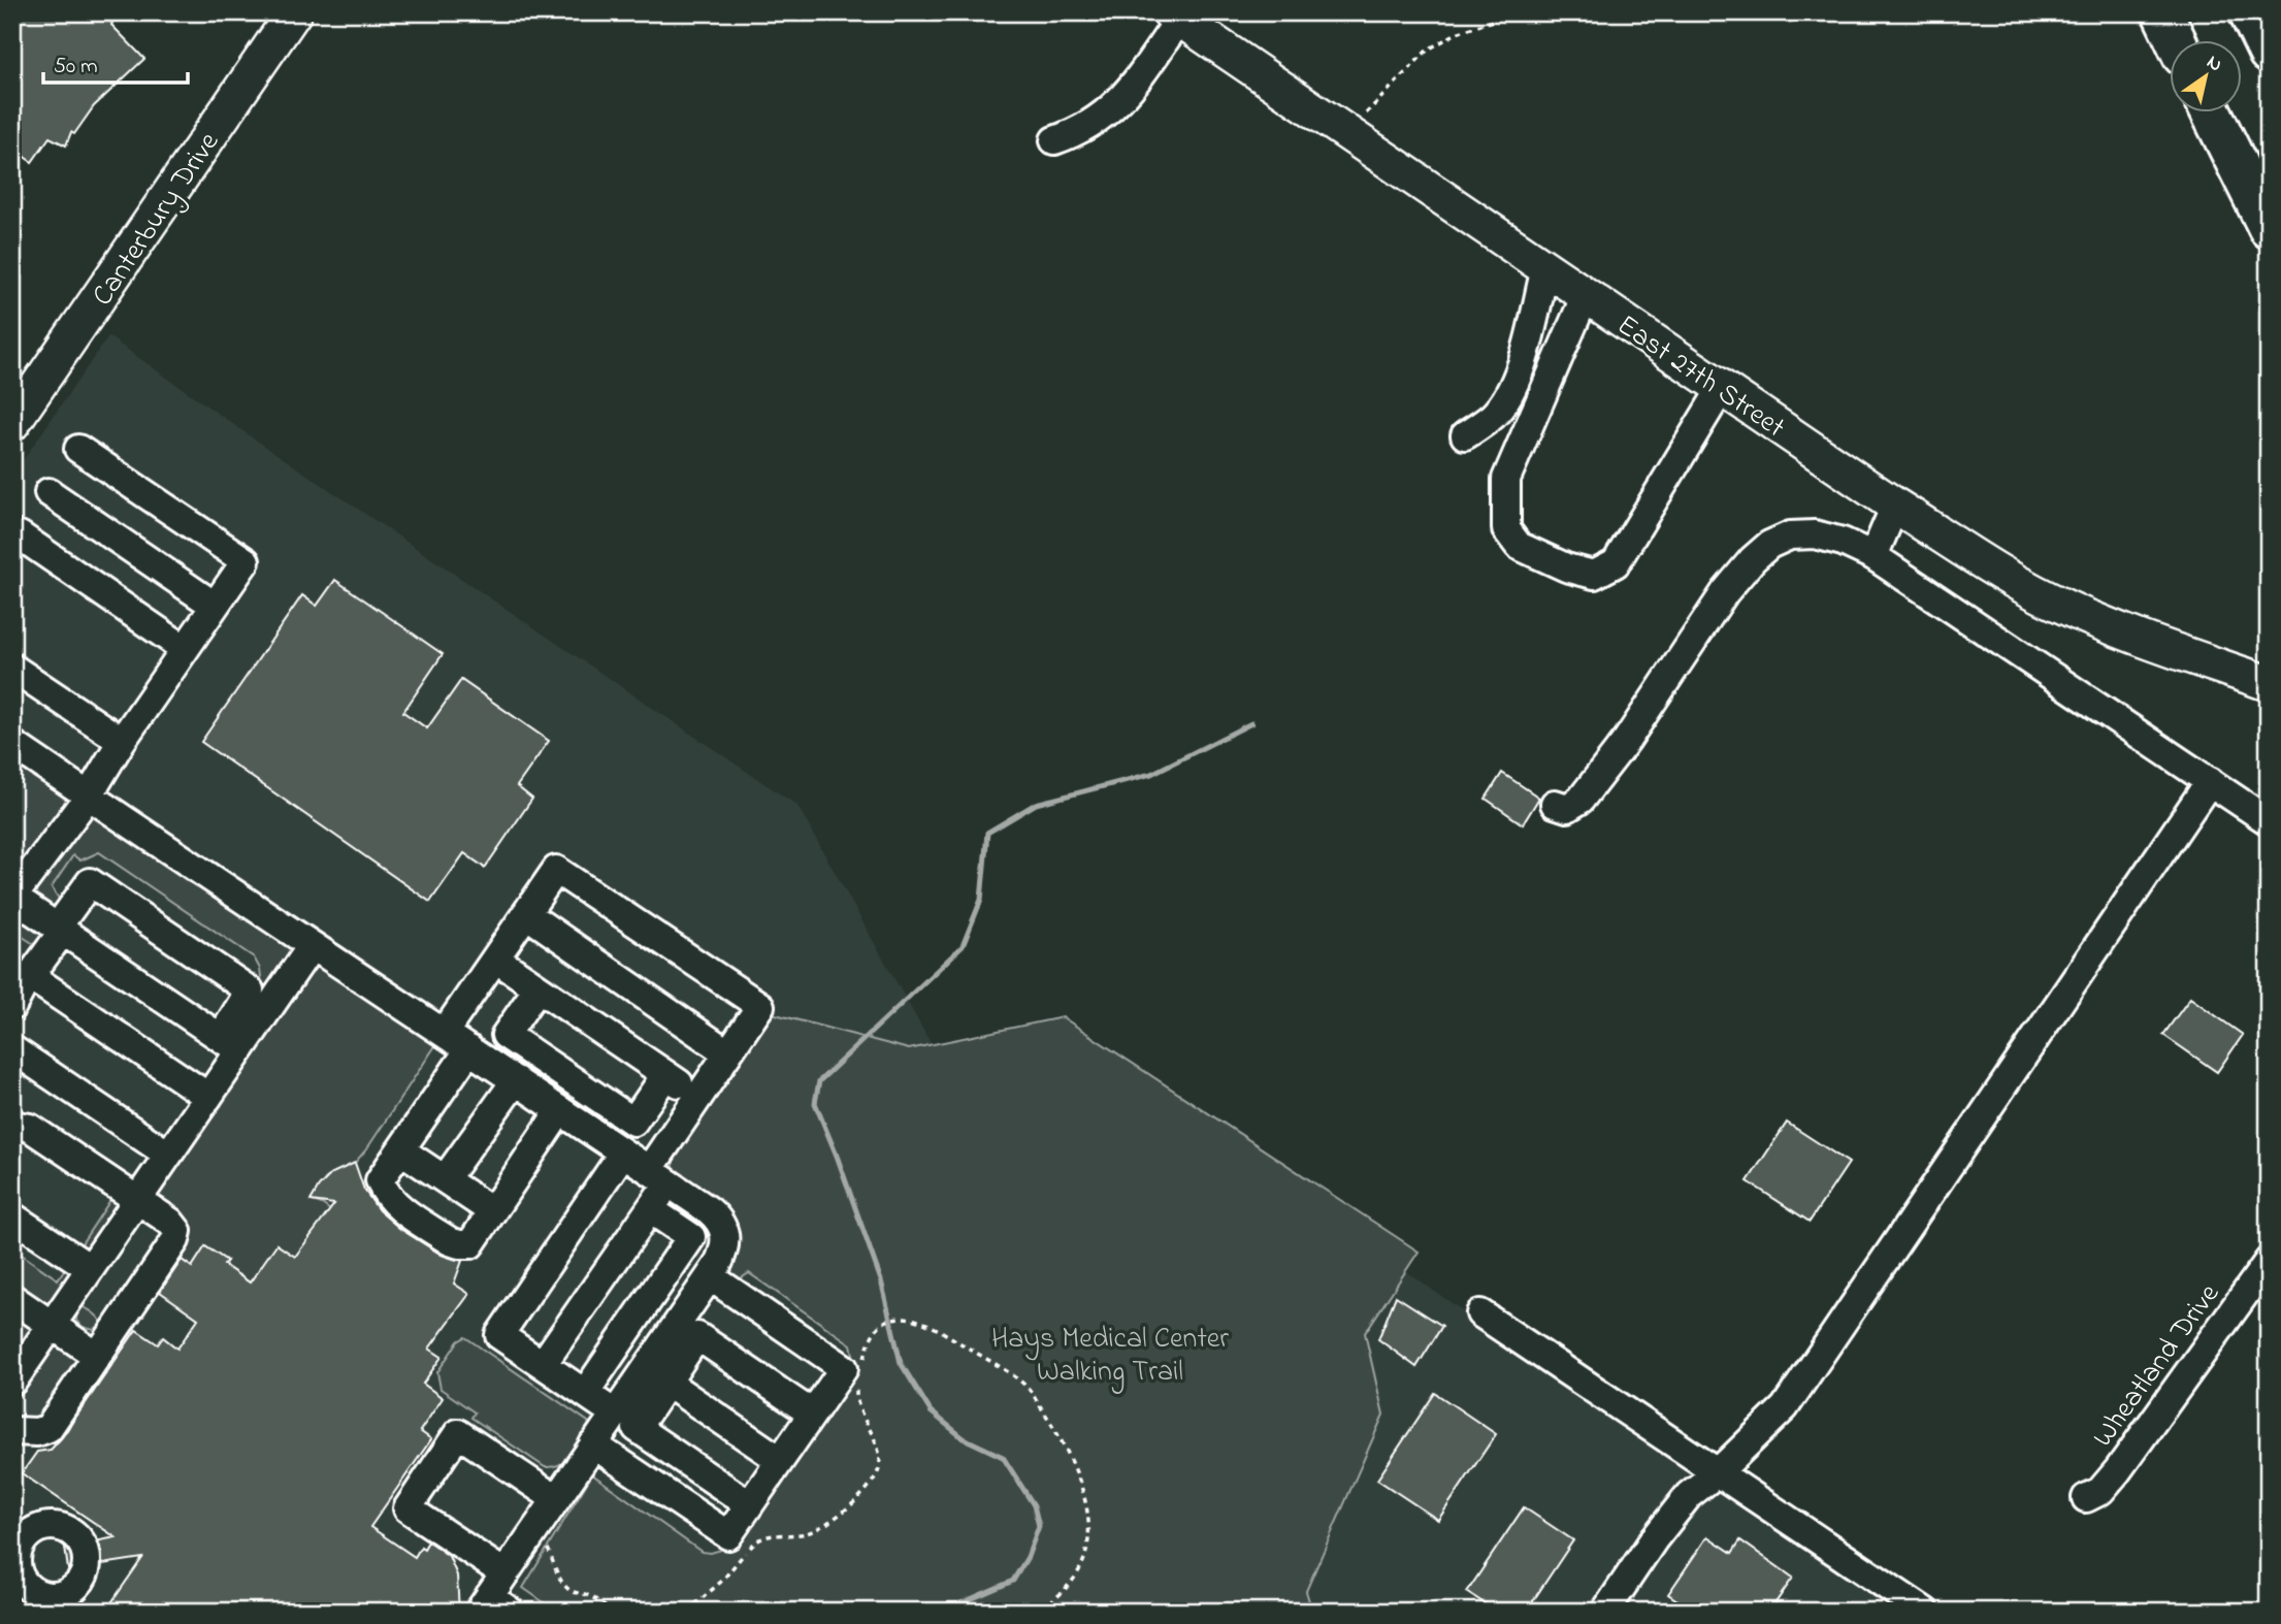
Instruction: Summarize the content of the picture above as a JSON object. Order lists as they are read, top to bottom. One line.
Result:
{"streets":{"main road":["Canterbury Drive","East 27th Street"],"street":["Wheatland Drive"]},"parks":["Hays Medical Center Walking Trail"],"scale_bar":"50 m","north":"top right"}
